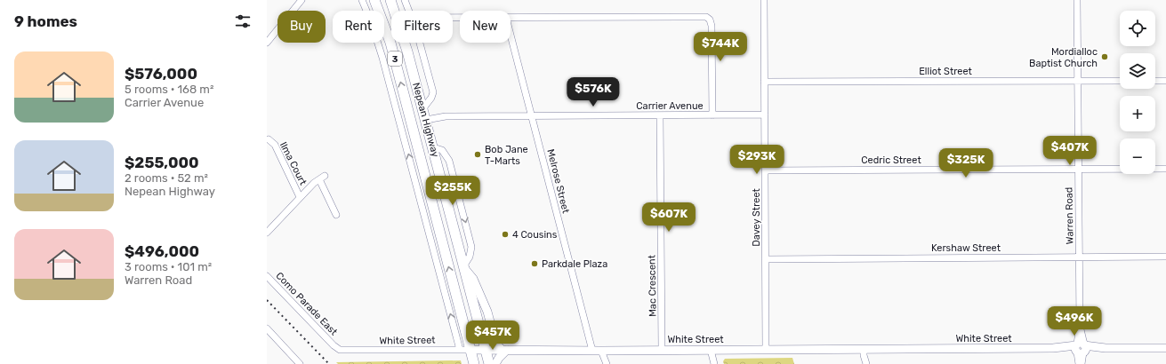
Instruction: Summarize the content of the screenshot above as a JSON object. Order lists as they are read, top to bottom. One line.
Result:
{"streets":{"highway":["3","Nepean Highway"],"main road":["White Street"],"street":["Elliot Street","Carrier Avenue","Cedric Street","Ilma Court","Melrose Street","Warren Road","Davey Street","Kershaw Street","Mac Crescent","Como Parade East"]},"crossings":[["Elliot Street","Warren Road"],["Elliot Street","Davey Street"],["Carrier Avenue","Nepean Highway"],["Carrier Avenue","Melrose Street"],["Carrier Avenue","Davey Street"],["Carrier Avenue","Mac Crescent"],["Nepean Highway","White Street"],["Cedric Street","Warren Road"],["Cedric Street","Davey Street"],["Melrose Street","White Street"],["Warren Road","Kershaw Street"],["Warren Road","White Street"],["Davey Street","Kershaw Street"],["Davey Street","White Street"],["Mac Crescent","White Street"],["Como Parade East","White Street"]],"places":["Mordialloc Baptist Church","Bob Jane T-Marts","4 Cousins","Parkdale Plaza"],"page":{"heading":"9 homes","map_buttons":["+","−"],"chip":["Buy","Rent","Filters","New"],"price":["$744K","$576K","$407K","$293K","$325K","$255K","$607K","$496K","$457K"],"list":[{"name":"$576,000","note":"5 rooms · 168 m² · Carrier Avenue"},{"name":"$255,000","note":"2 rooms · 52 m² · Nepean Highway"},{"name":"$496,000","note":"3 rooms · 101 m² · Warren Road"}]}}
